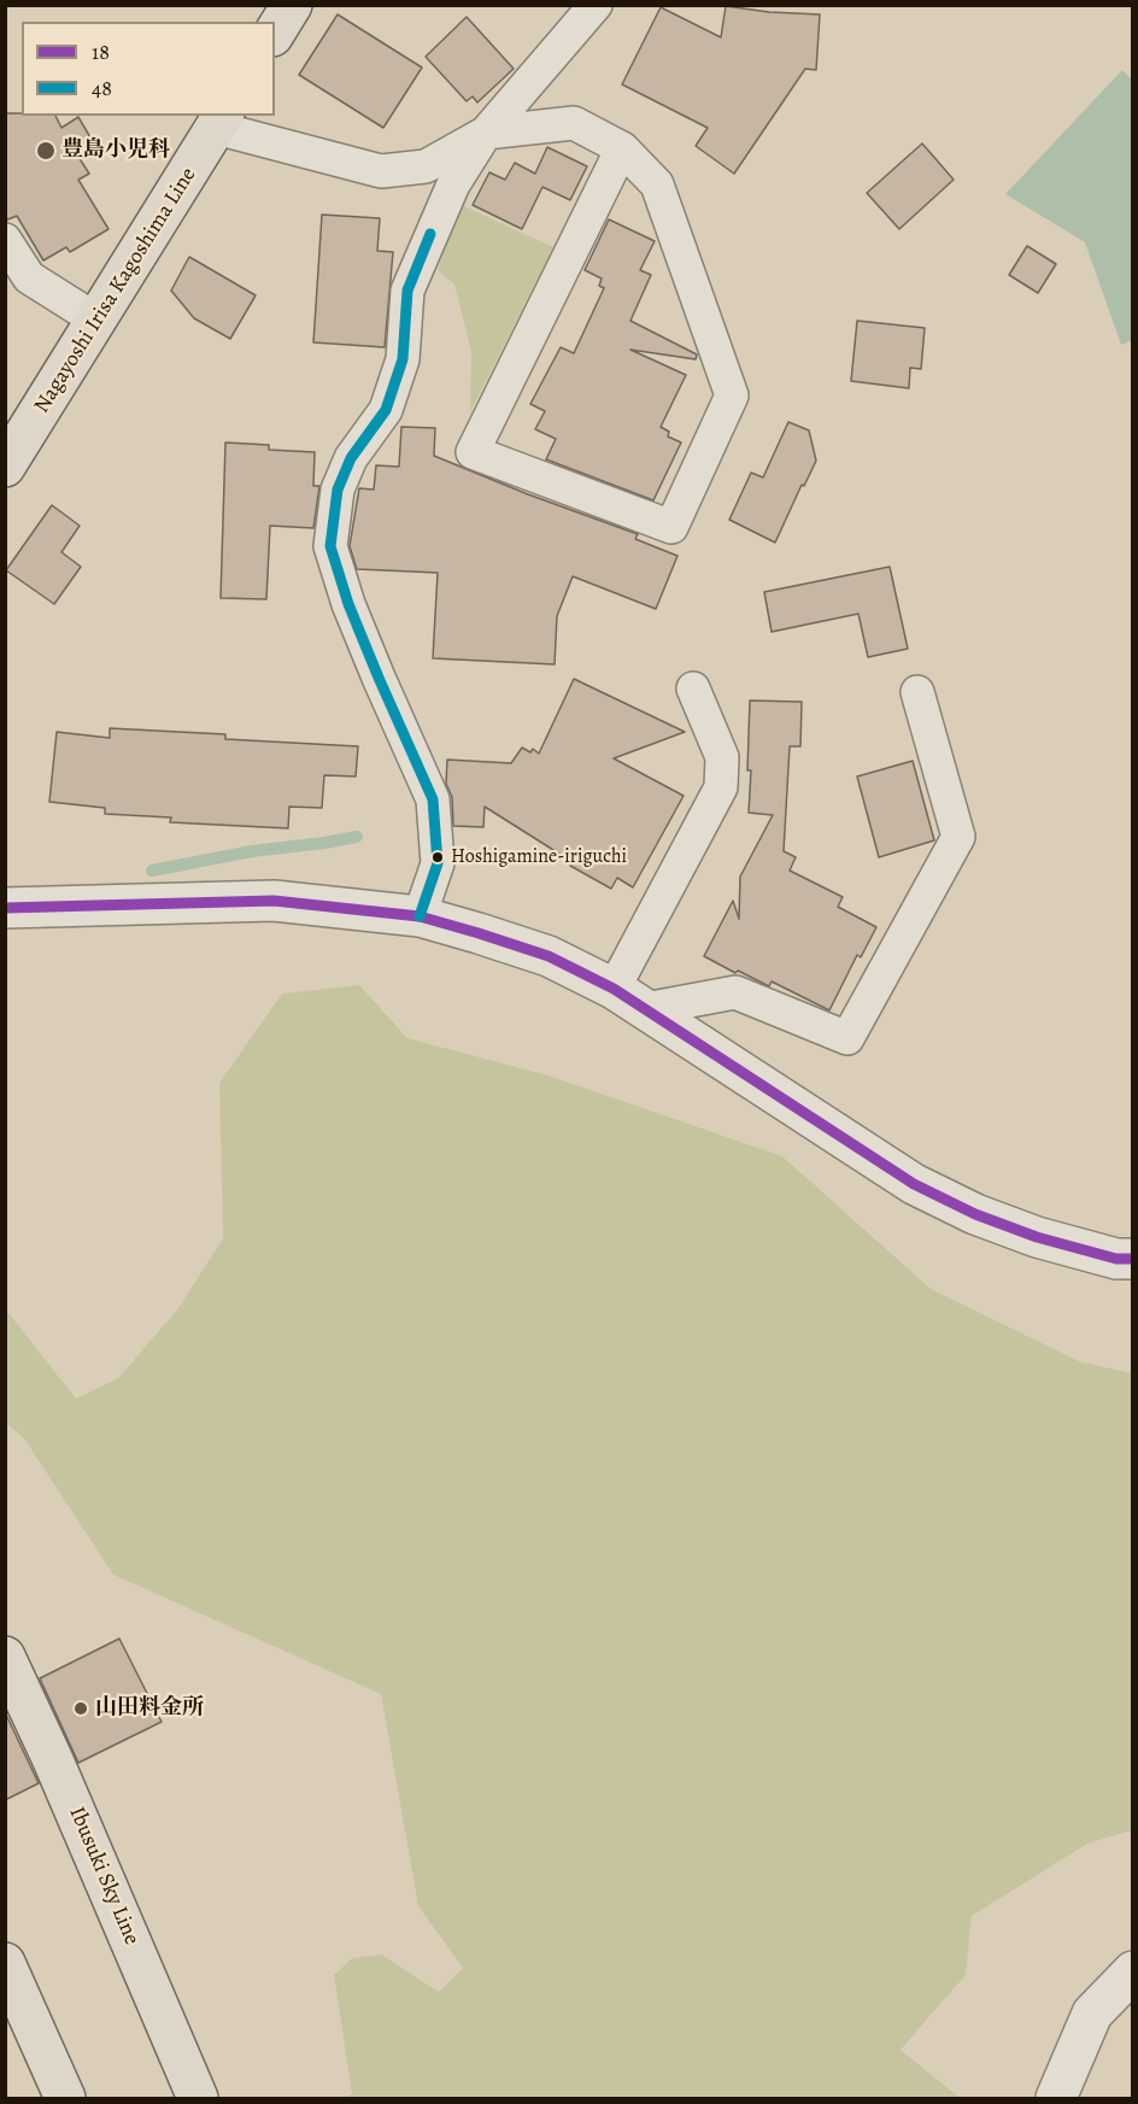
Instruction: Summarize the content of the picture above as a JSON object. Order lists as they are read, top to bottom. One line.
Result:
{"streets":{"main road":["Nagayoshi Irisa Kagoshima Line","Ibusuki Sky Line"]},"places":["豊島小児科","Hoshigamine-iriguchi","山田料金所"],"lines":["transit line 48","transit line 18"],"legend":["18","48"]}
